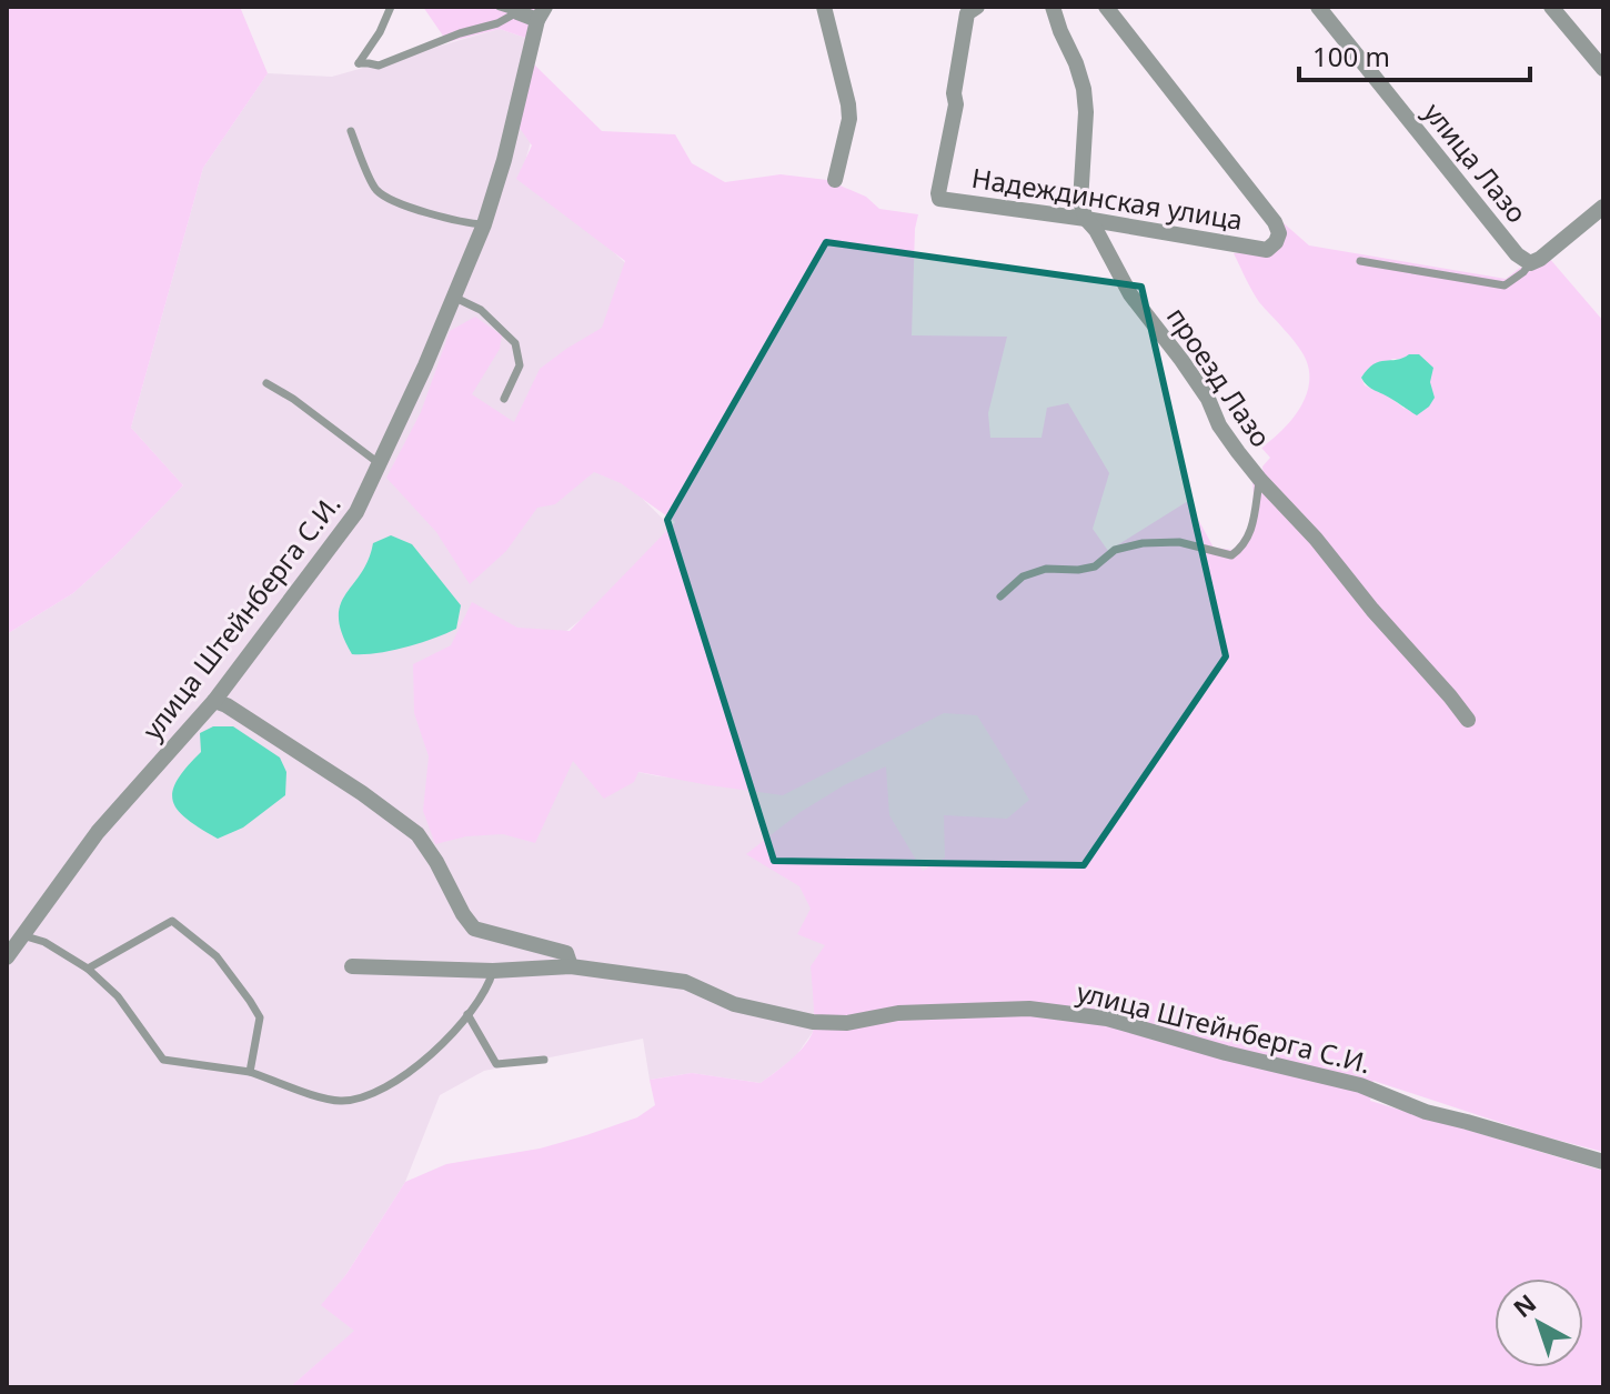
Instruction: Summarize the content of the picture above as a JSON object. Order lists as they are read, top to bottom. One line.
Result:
{"streets":{"street":["улица Лазо","Надеждинская улица","проезд Лазо","улица Штейнберга С.И."]},"crossings":[["Надеждинская улица","проезд Лазо"]],"scale_bar":"100 m","north":"top left"}
